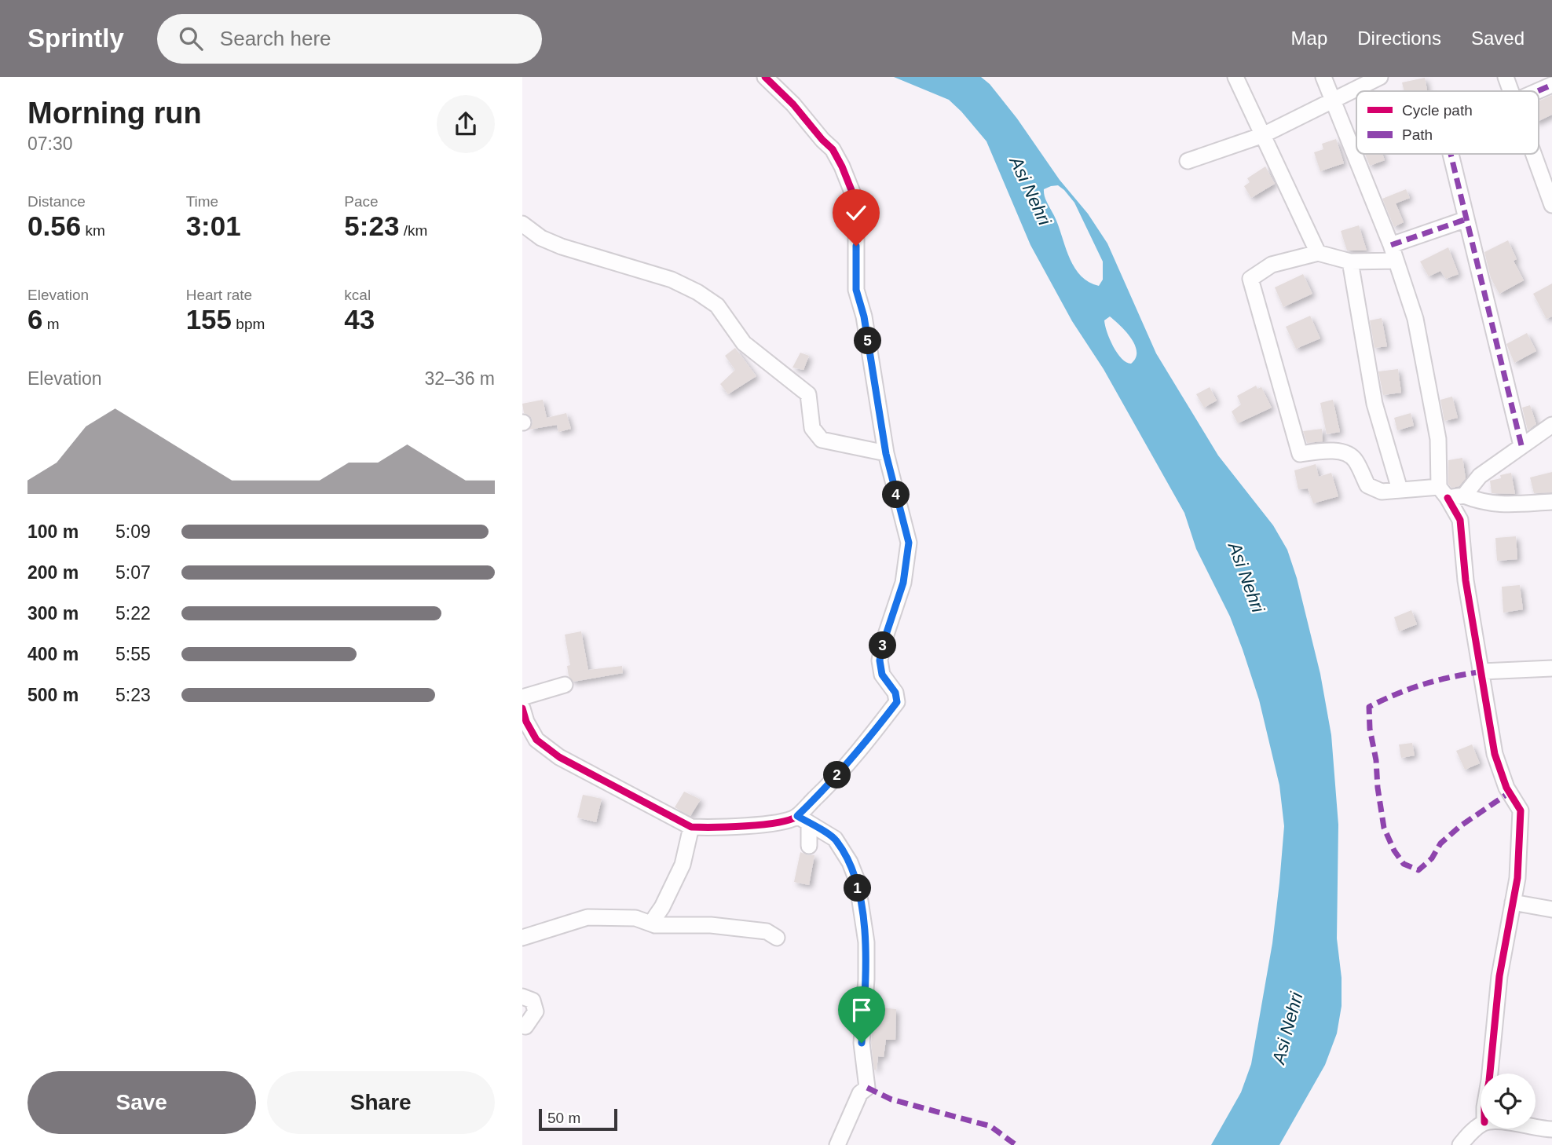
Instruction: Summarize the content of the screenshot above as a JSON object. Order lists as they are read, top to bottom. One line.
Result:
{"water":["Asi Nehri"],"legend":["Cycle path","Path"],"scale_bar":"50 m","page":{"header":"Sprintly","search":"Search here","nav":["Map","Directions","Saved"],"heading":["Morning run","07:30"],"stats":[["Distance","0.56 km"],["Time","3:01"],["Pace","5:23 /km"],["Elevation","6 m"],["Heart rate","155 bpm"],["kcal","43"]],"pins":["5","4","3","2","1"],"chart":["Elevation","32–36 m"],"list":[{"name":"100 m","note":"5:09"},{"name":"200 m","note":"5:07"},{"name":"300 m","note":"5:22"},{"name":"400 m","note":"5:55"},{"name":"500 m","note":"5:23"}],"buttons":["Save","Share"],"scale":"50 m"}}
